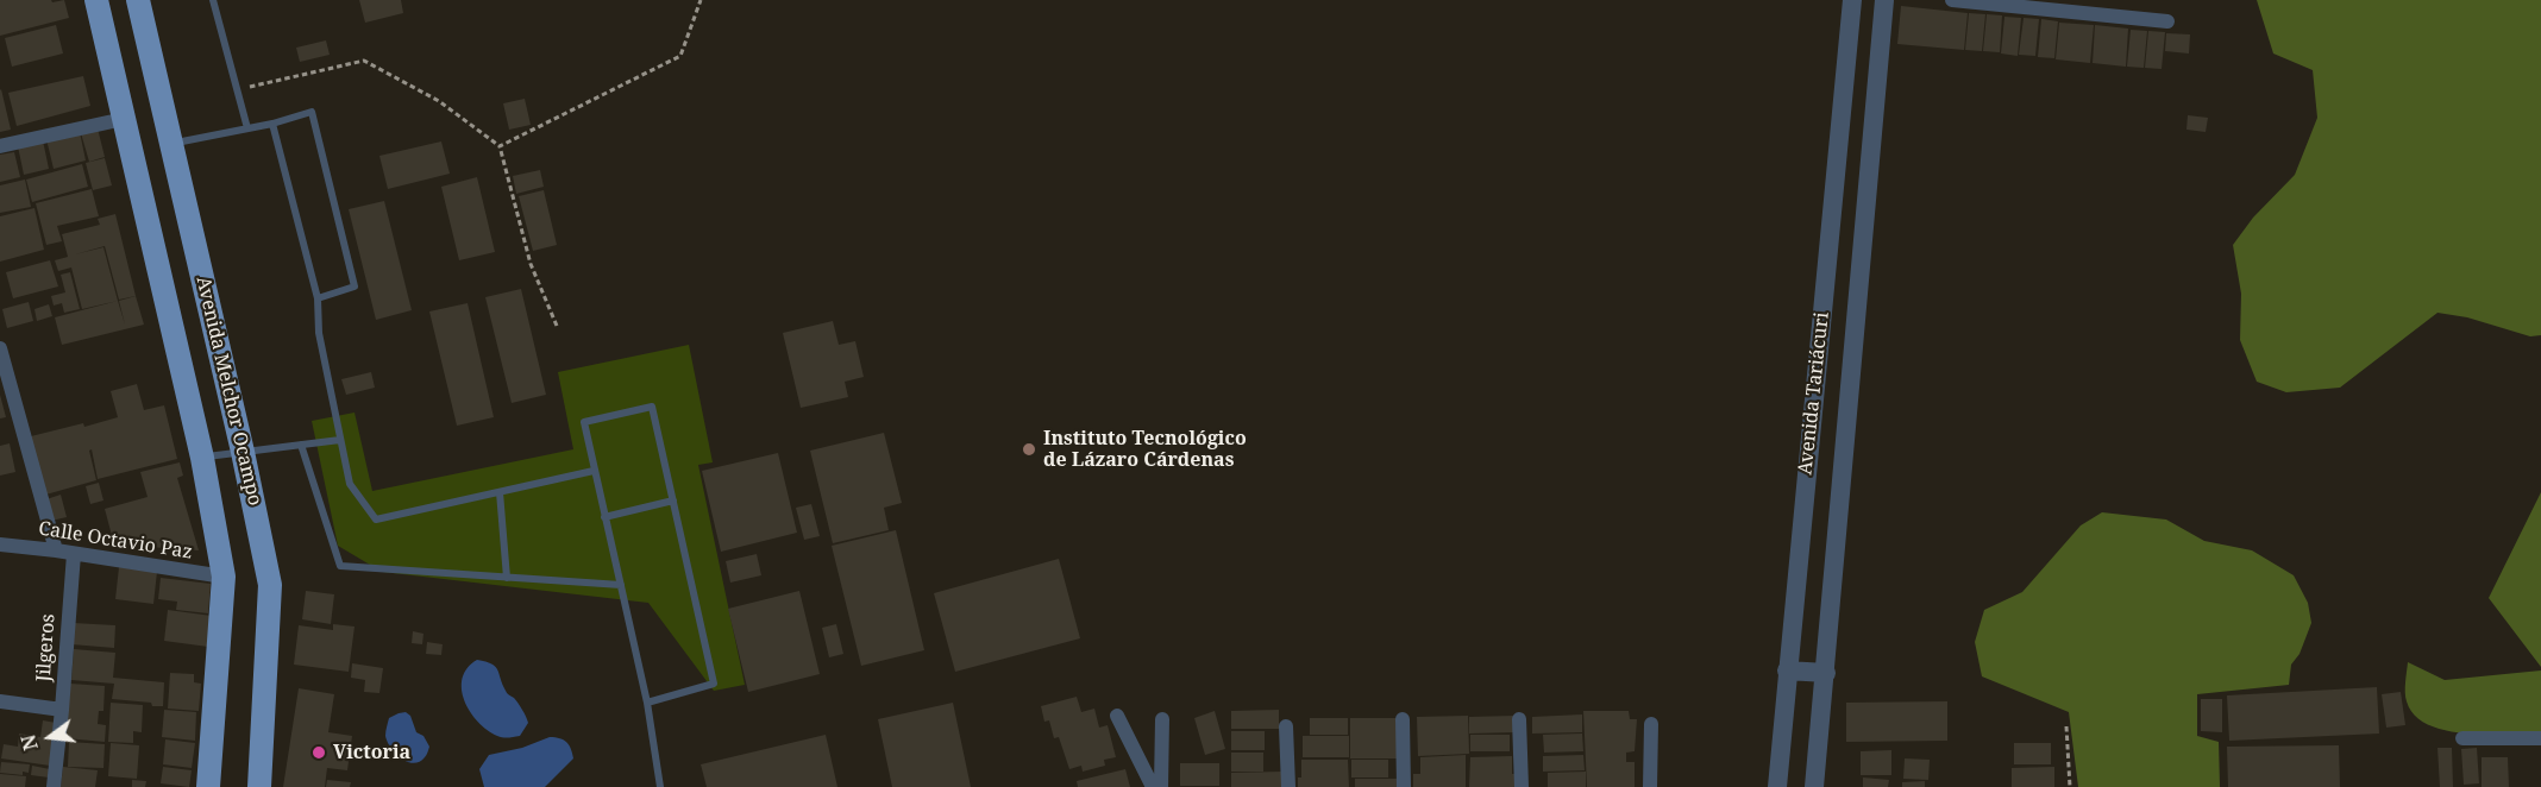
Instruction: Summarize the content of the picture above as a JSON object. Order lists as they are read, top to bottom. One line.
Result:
{"streets":{"main road":["Avenida Melchor Ocampo"],"street":["Avenida Tariácuri","Calle Octavio Paz","Jilgeros"]},"crossings":[["Avenida Melchor Ocampo","Calle Octavio Paz"],["Calle Octavio Paz","Jilgeros"]],"places":["Instituto Tecnológico de Lázaro Cárdenas","Victoria"],"north":"left"}
